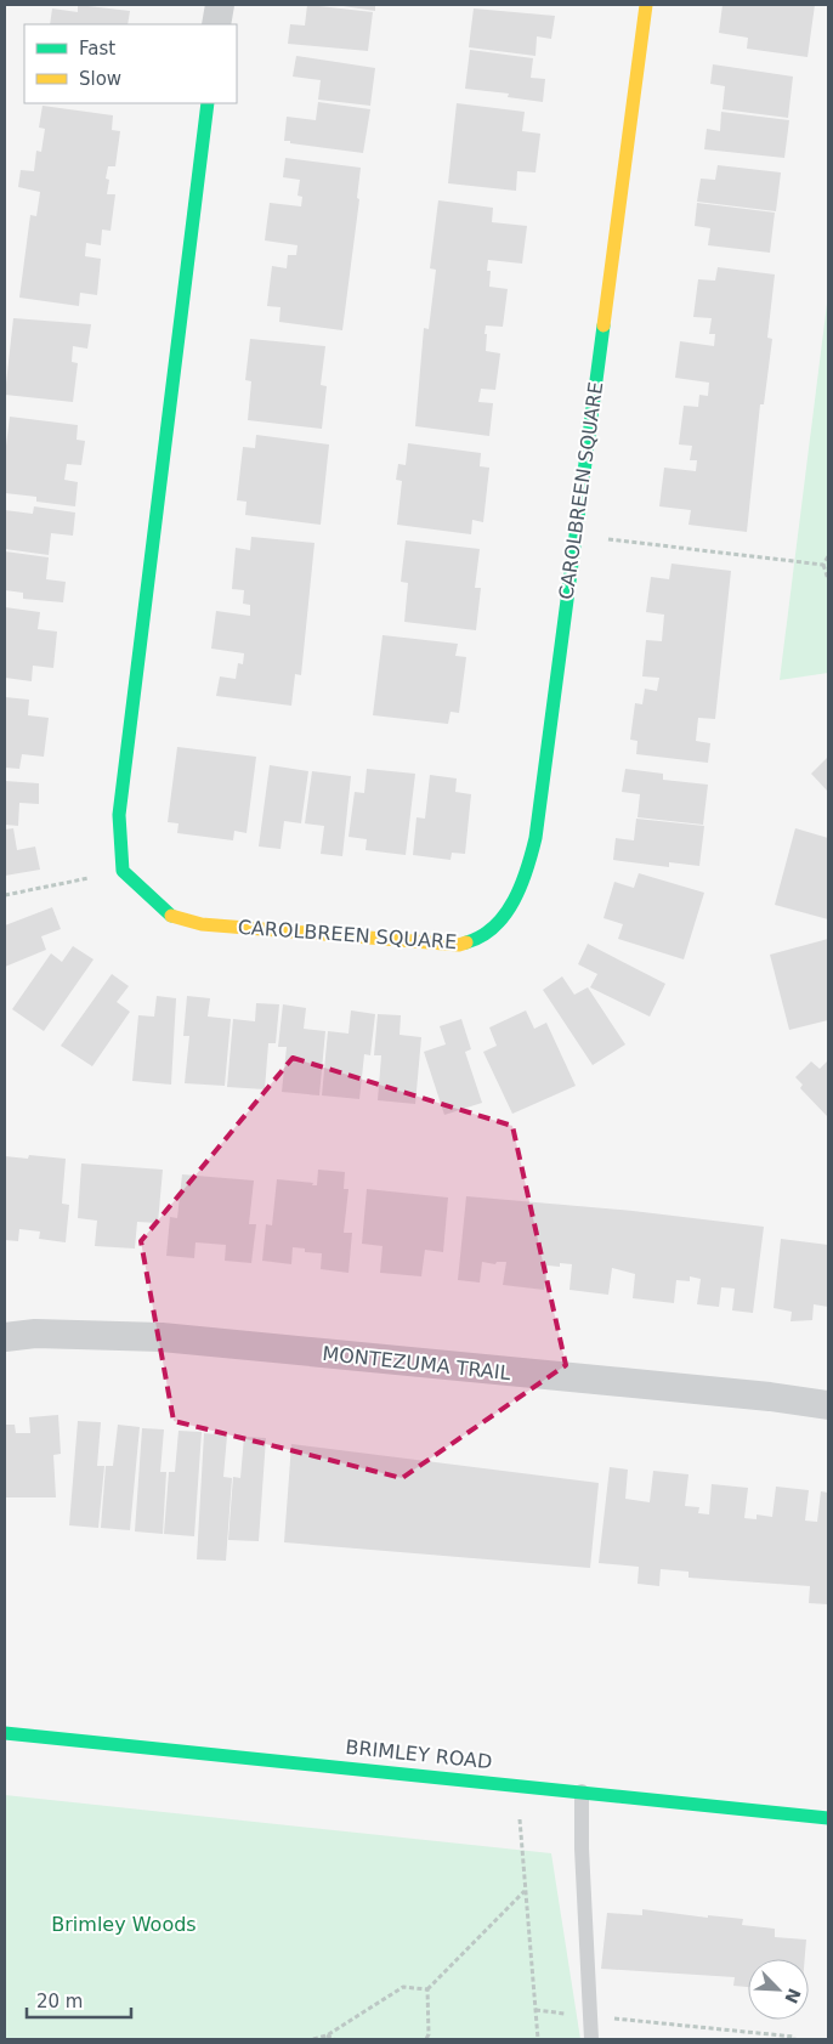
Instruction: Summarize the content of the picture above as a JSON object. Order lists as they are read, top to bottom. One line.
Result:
{"streets":{"street":["CAROLBREEN SQUARE","MONTEZUMA TRAIL","BRIMLEY ROAD"]},"parks":["Brimley Woods"],"legend":["Fast","Slow"],"scale_bar":"20 m","north":"bottom right"}
